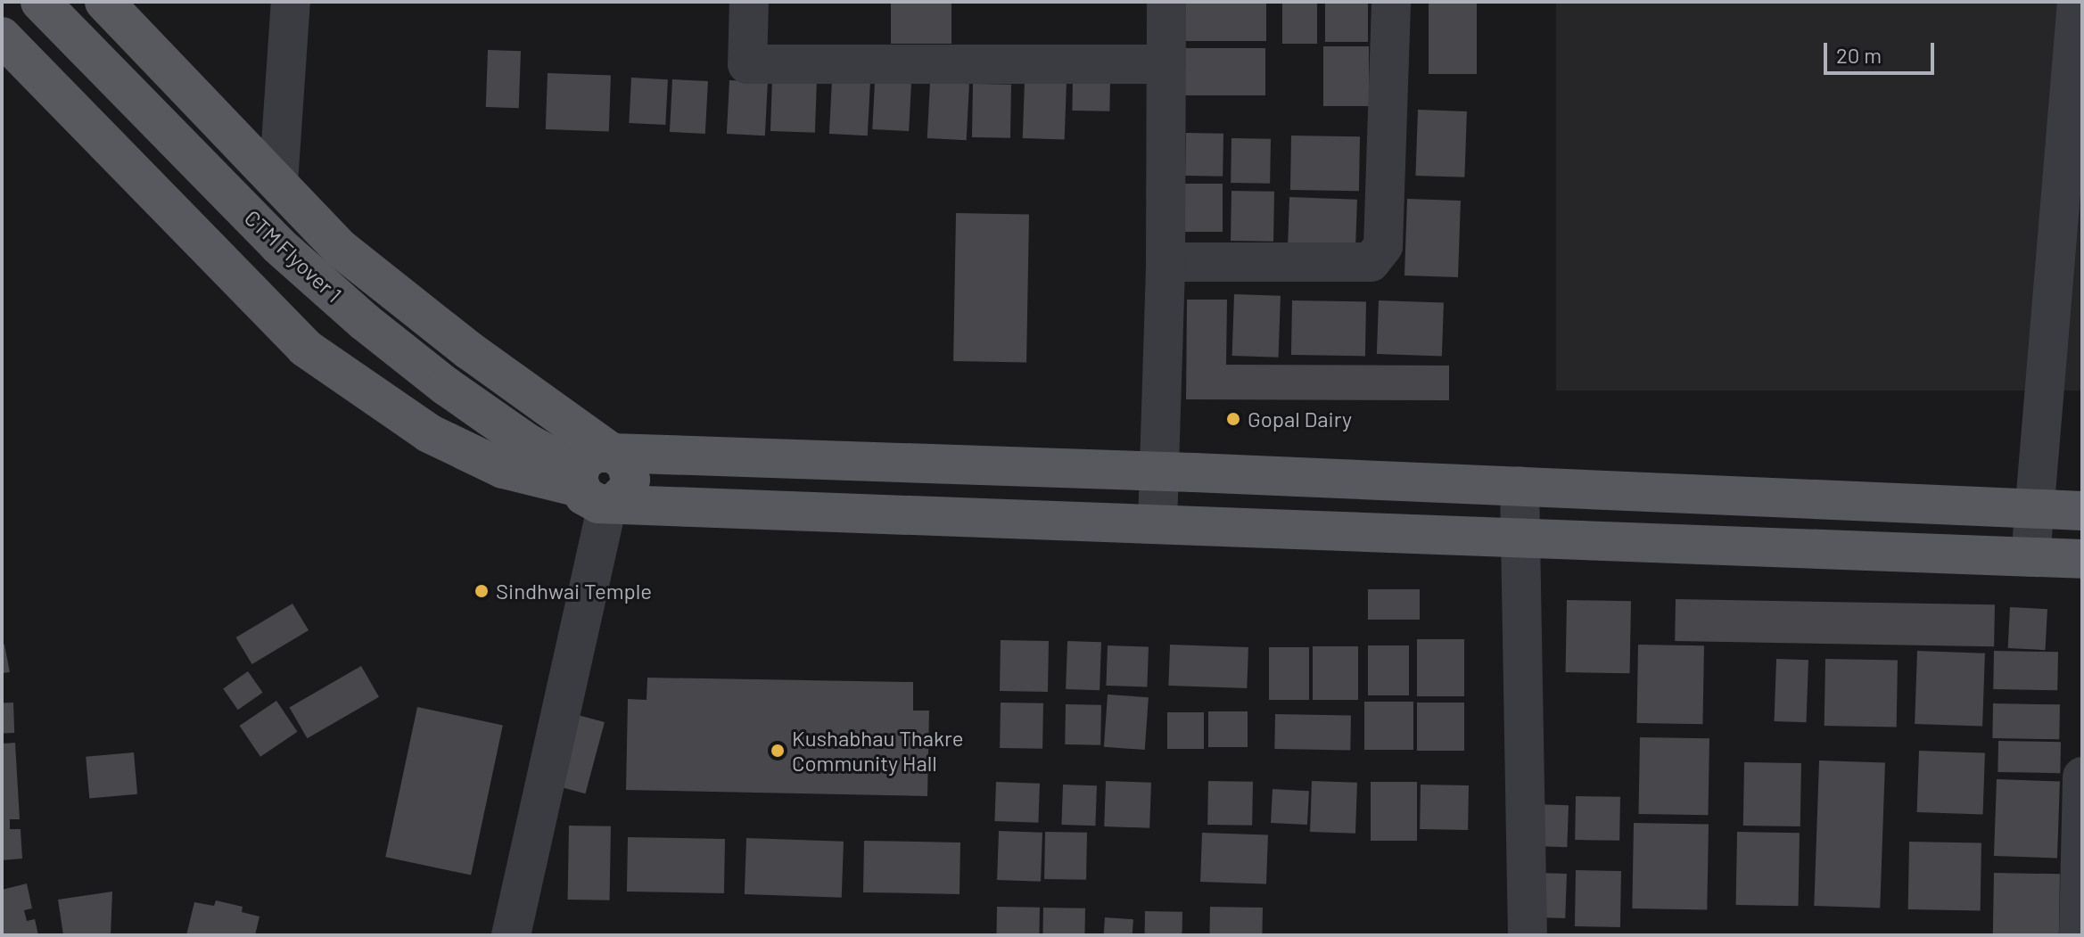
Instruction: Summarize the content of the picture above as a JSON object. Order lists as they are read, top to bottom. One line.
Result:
{"streets":{"main road":["CTM Flyover 1"]},"places":["Gopal Dairy","Sindhwai Temple","Kushabhau Thakre Community Hall"],"scale_bar":"20 m"}
